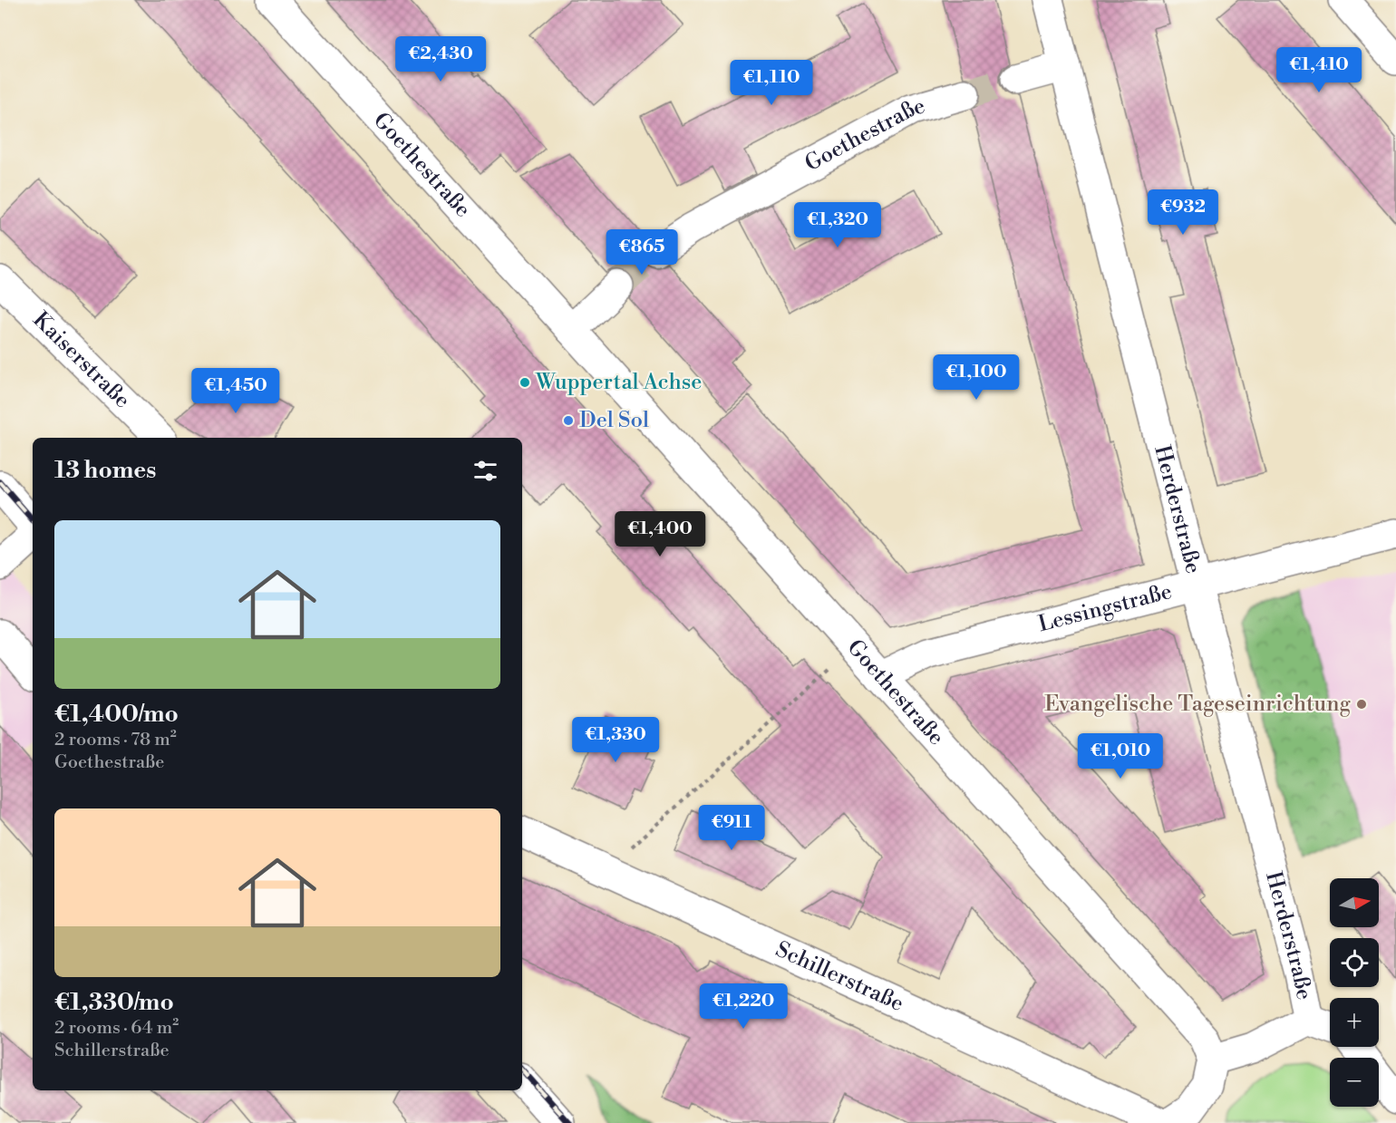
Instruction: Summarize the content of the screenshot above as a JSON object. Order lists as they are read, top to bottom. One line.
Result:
{"streets":{"street":["Goethestraße","Kaiserstraße","Herderstraße","Lessingstraße","Schillerstraße"]},"crossings":[["Goethestraße","Lessingstraße"],["Herderstraße","Lessingstraße"]],"places":["Wuppertal Achse","Del Sol","Evangelische Tageseinrichtung"],"north":"right","page":{"price":["€2,430","€1,410","€1,110","€932","€1,320","€865","€1,100","€1,450","€1,400","€1,330","€1,010","€911","€1,220"],"heading":"13 homes","list":[{"name":"€1,400/mo","note":"2 rooms · 78 m² · Goethestraße"},{"name":"€1,330/mo","note":"2 rooms · 64 m² · Schillerstraße"}],"map_buttons":["+","−"]}}
